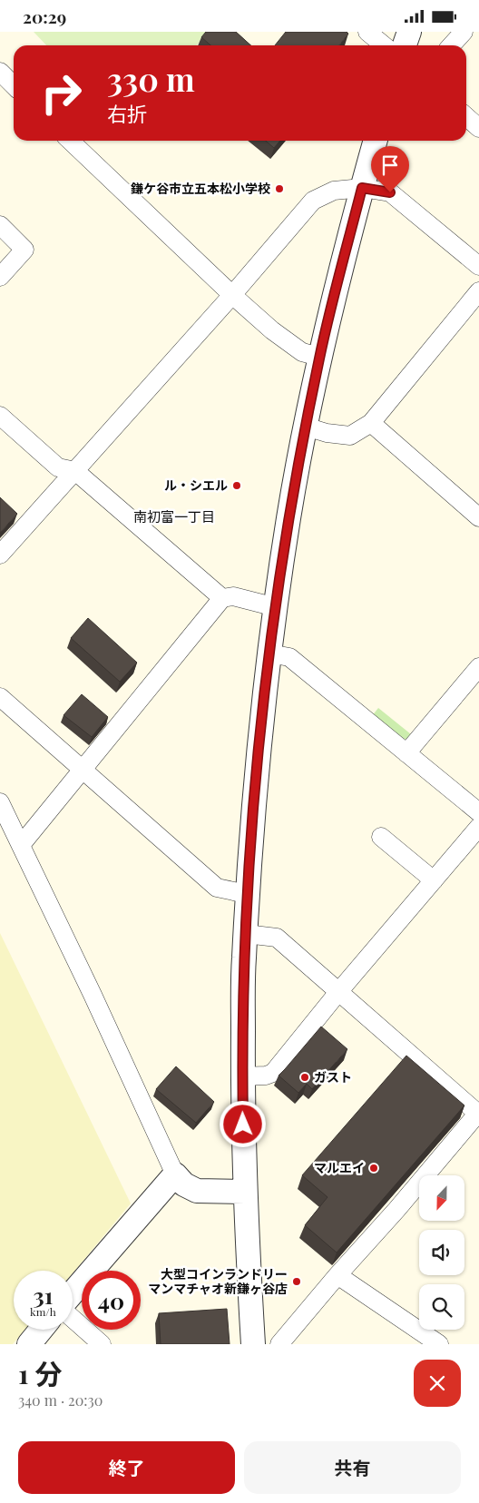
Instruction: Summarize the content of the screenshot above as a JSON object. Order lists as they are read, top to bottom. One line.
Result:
{"districts":["南初富一丁目"],"places":["鎌ケ谷市立五本松小学校","ル・シエル","ガスト","マルエイ","大型コインランドリー マンマチャオ新鎌ヶ谷店"],"north":"bottom","page":{"status":"20:29","turn":["330 m","右折"],"speed":"31 km/h","limit":"40","heading":["1 分","340 m · 20:30"],"buttons":["終了","共有"]}}
